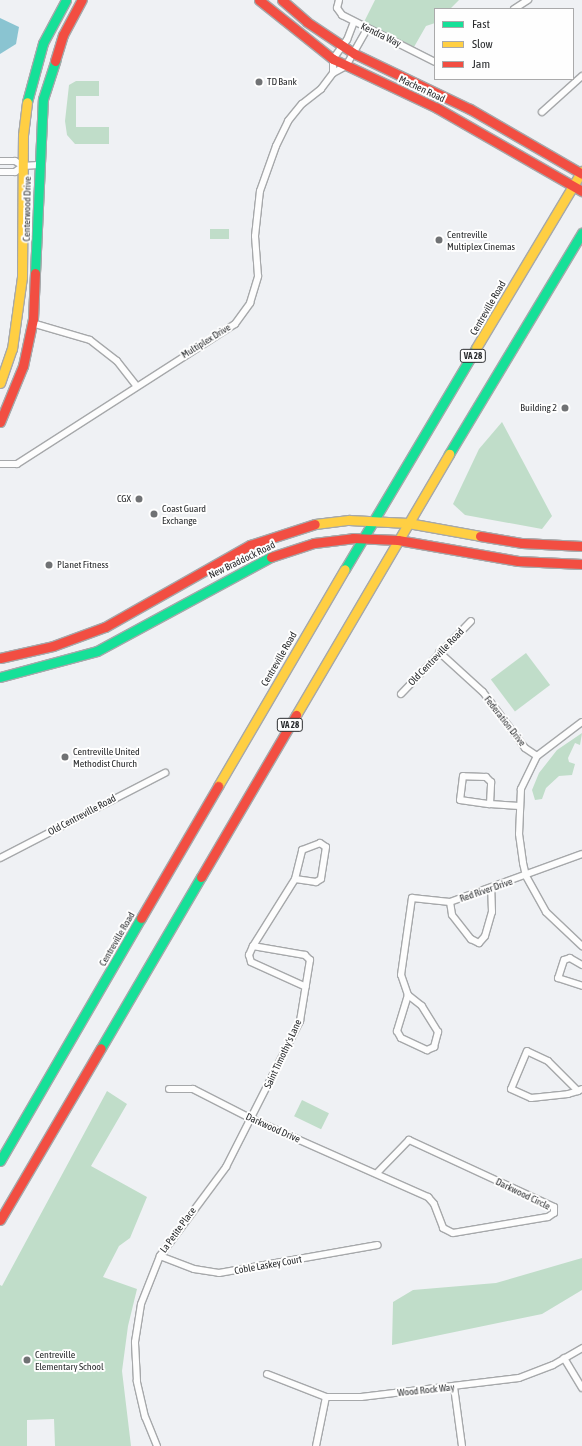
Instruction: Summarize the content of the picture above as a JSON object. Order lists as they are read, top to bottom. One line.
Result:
{"streets":{"main road":["Machen Road","Centerwood Drive","Centreville Road","VA 28","New Braddock Road"],"street":["Kendra Way","Multiplex Drive","Old Centreville Road","Federation Drive","Red River Drive","Saint Timothy's Lane","Darkwood Drive","Darkwood Circle","La Petite Place","Coble Laskey Court","Wood Rock Way"]},"crossings":[["Machen Road","Centreville Road"],["Centreville Road","New Braddock Road"],["VA 28","New Braddock Road"],["Old Centreville Road","Federation Drive"],["Saint Timothy's Lane","Darkwood Drive"],["Saint Timothy's Lane","La Petite Place"],["Darkwood Drive","Darkwood Circle"],["Darkwood Drive","La Petite Place"],["La Petite Place","Coble Laskey Court"]],"places":["TD Bank","Centreville Multiplex Cinemas","Building 2","CGX","Coast Guard Exchange","Planet Fitness","Centreville United Methodist Church","Centreville Elementary School"],"legend":["Fast","Slow","Jam"]}
